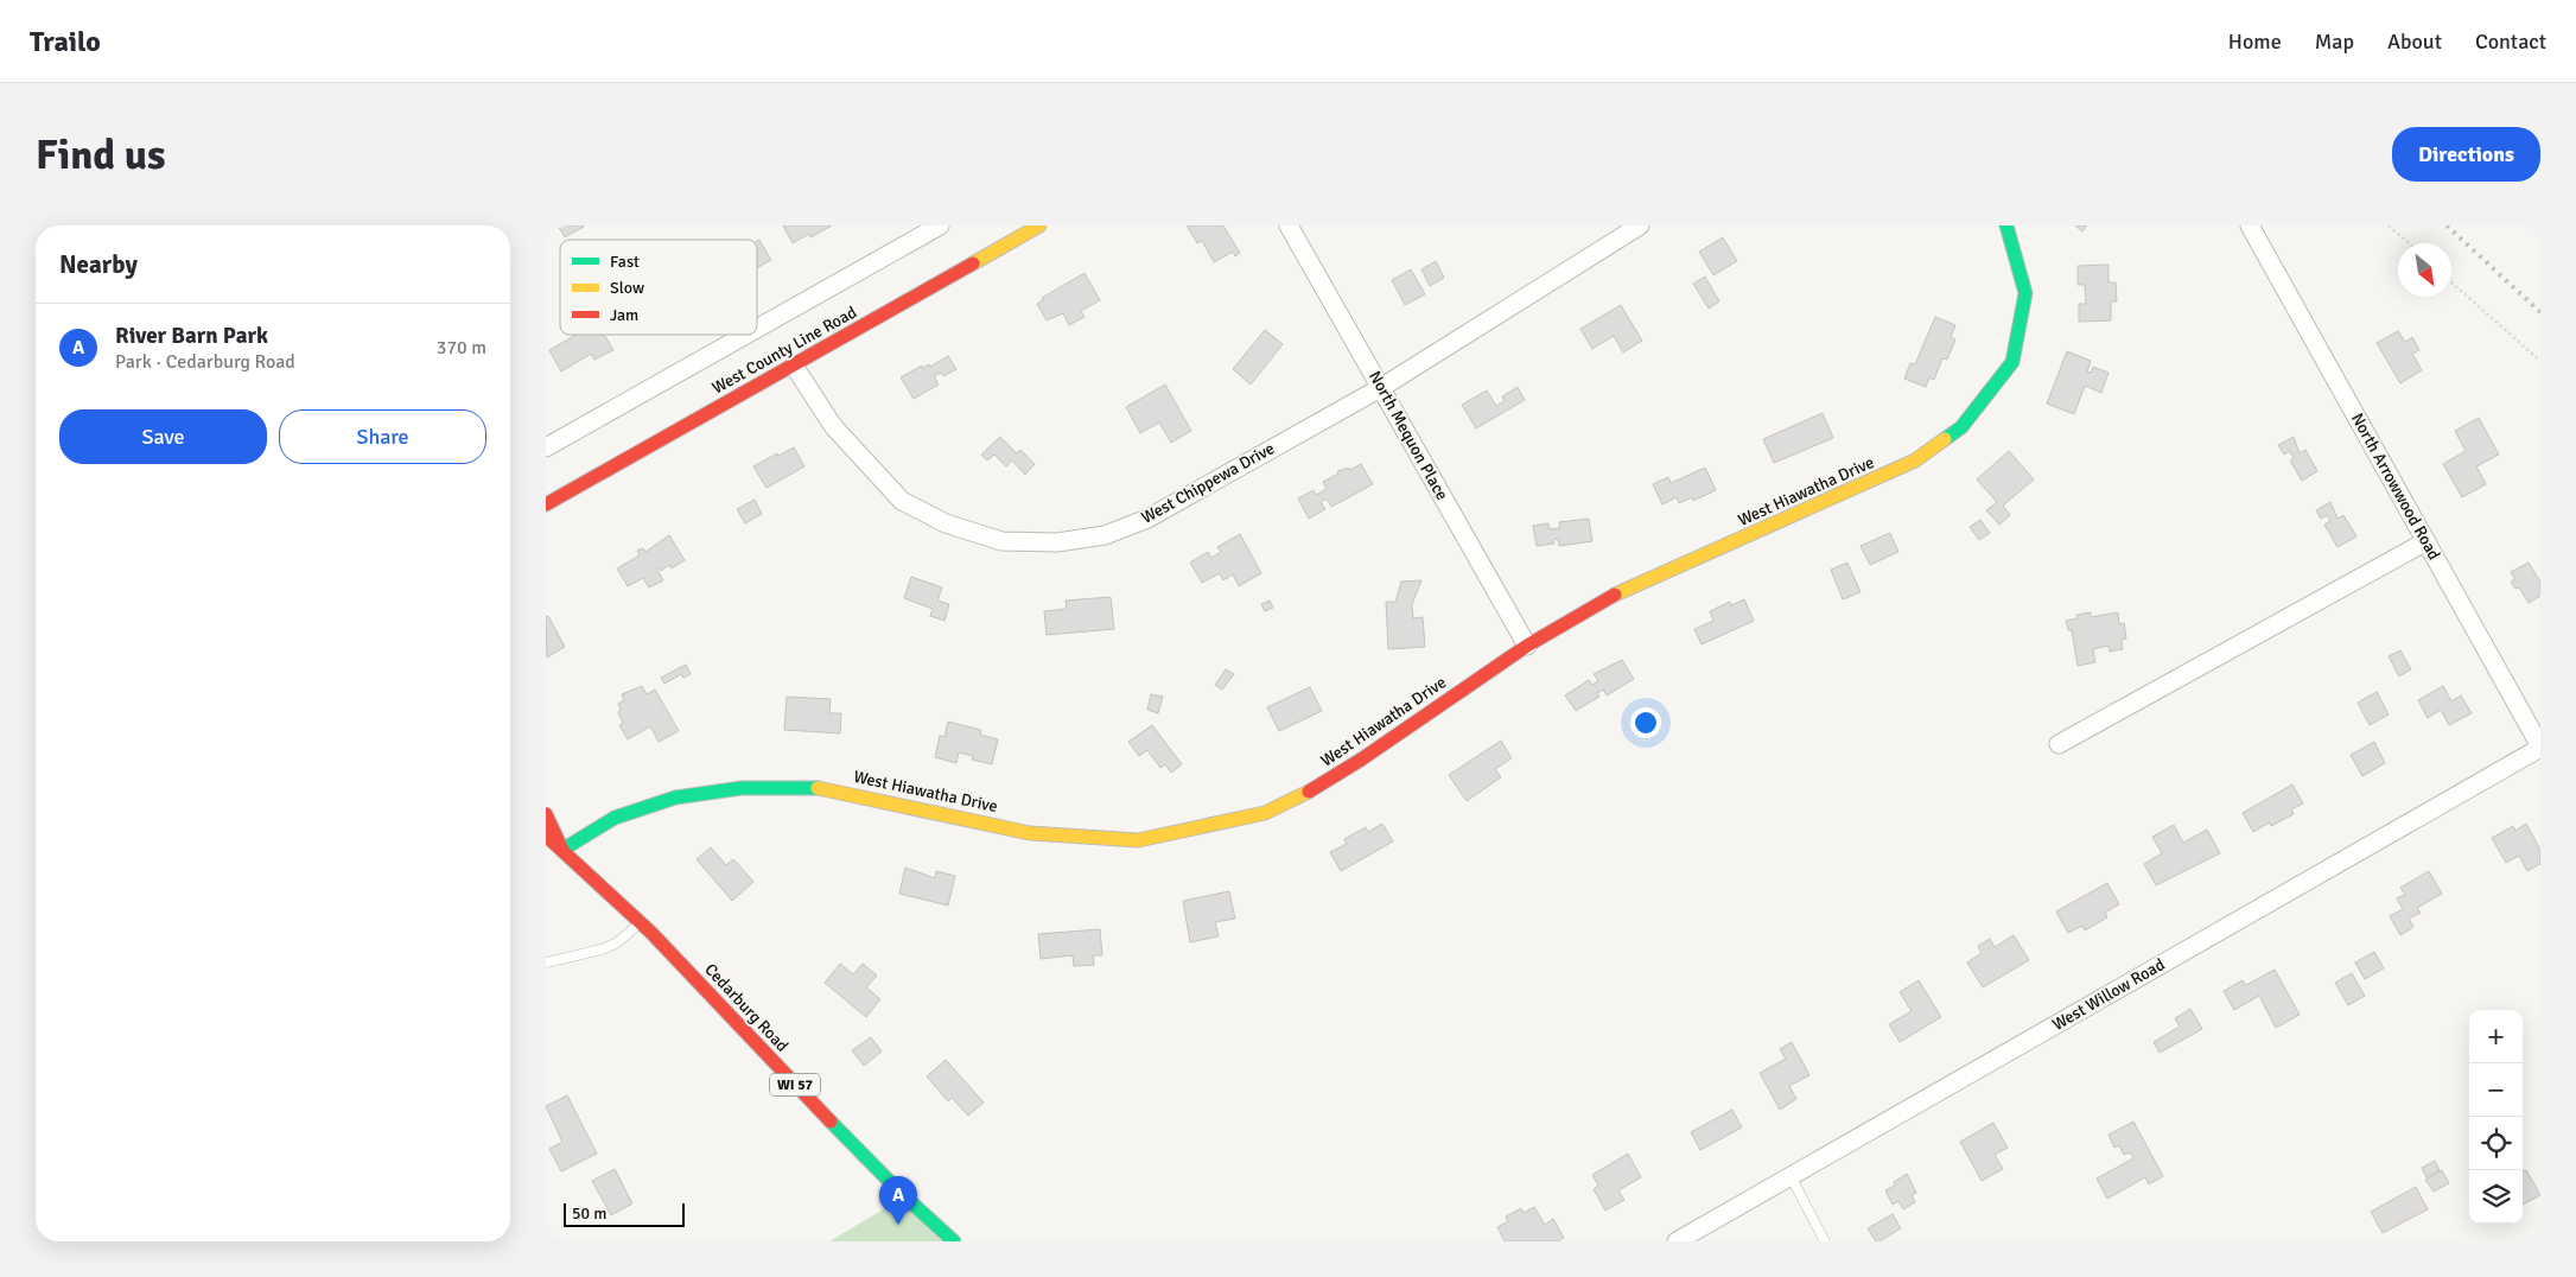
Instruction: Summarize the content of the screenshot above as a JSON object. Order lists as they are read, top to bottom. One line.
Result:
{"streets":{"street":["West County Line Road","North Mequon Place","West Chippewa Drive","North Arrowwood Road","West Hiawatha Drive","West Willow Road","Cedarburg Road","WI 57"]},"crossings":[["West County Line Road","West Chippewa Drive"],["North Mequon Place","West Chippewa Drive"],["North Mequon Place","West Hiawatha Drive"],["North Arrowwood Road","West Willow Road"],["West Hiawatha Drive","Cedarburg Road"]],"legend":["Fast","Slow","Jam"],"scale_bar":"50 m","north":"bottom right","page":{"header":"Trailo","nav":["Home","Map","About","Contact"],"buttons":["Directions",["Save","Share"]],"title":"Find us","heading":"Nearby","list":[{"mark":"A","name":"River Barn Park","note":"Park · Cedarburg Road","value":"370 m"}],"map_buttons":["+","−"],"pins":"A","scale":"50 m"}}
